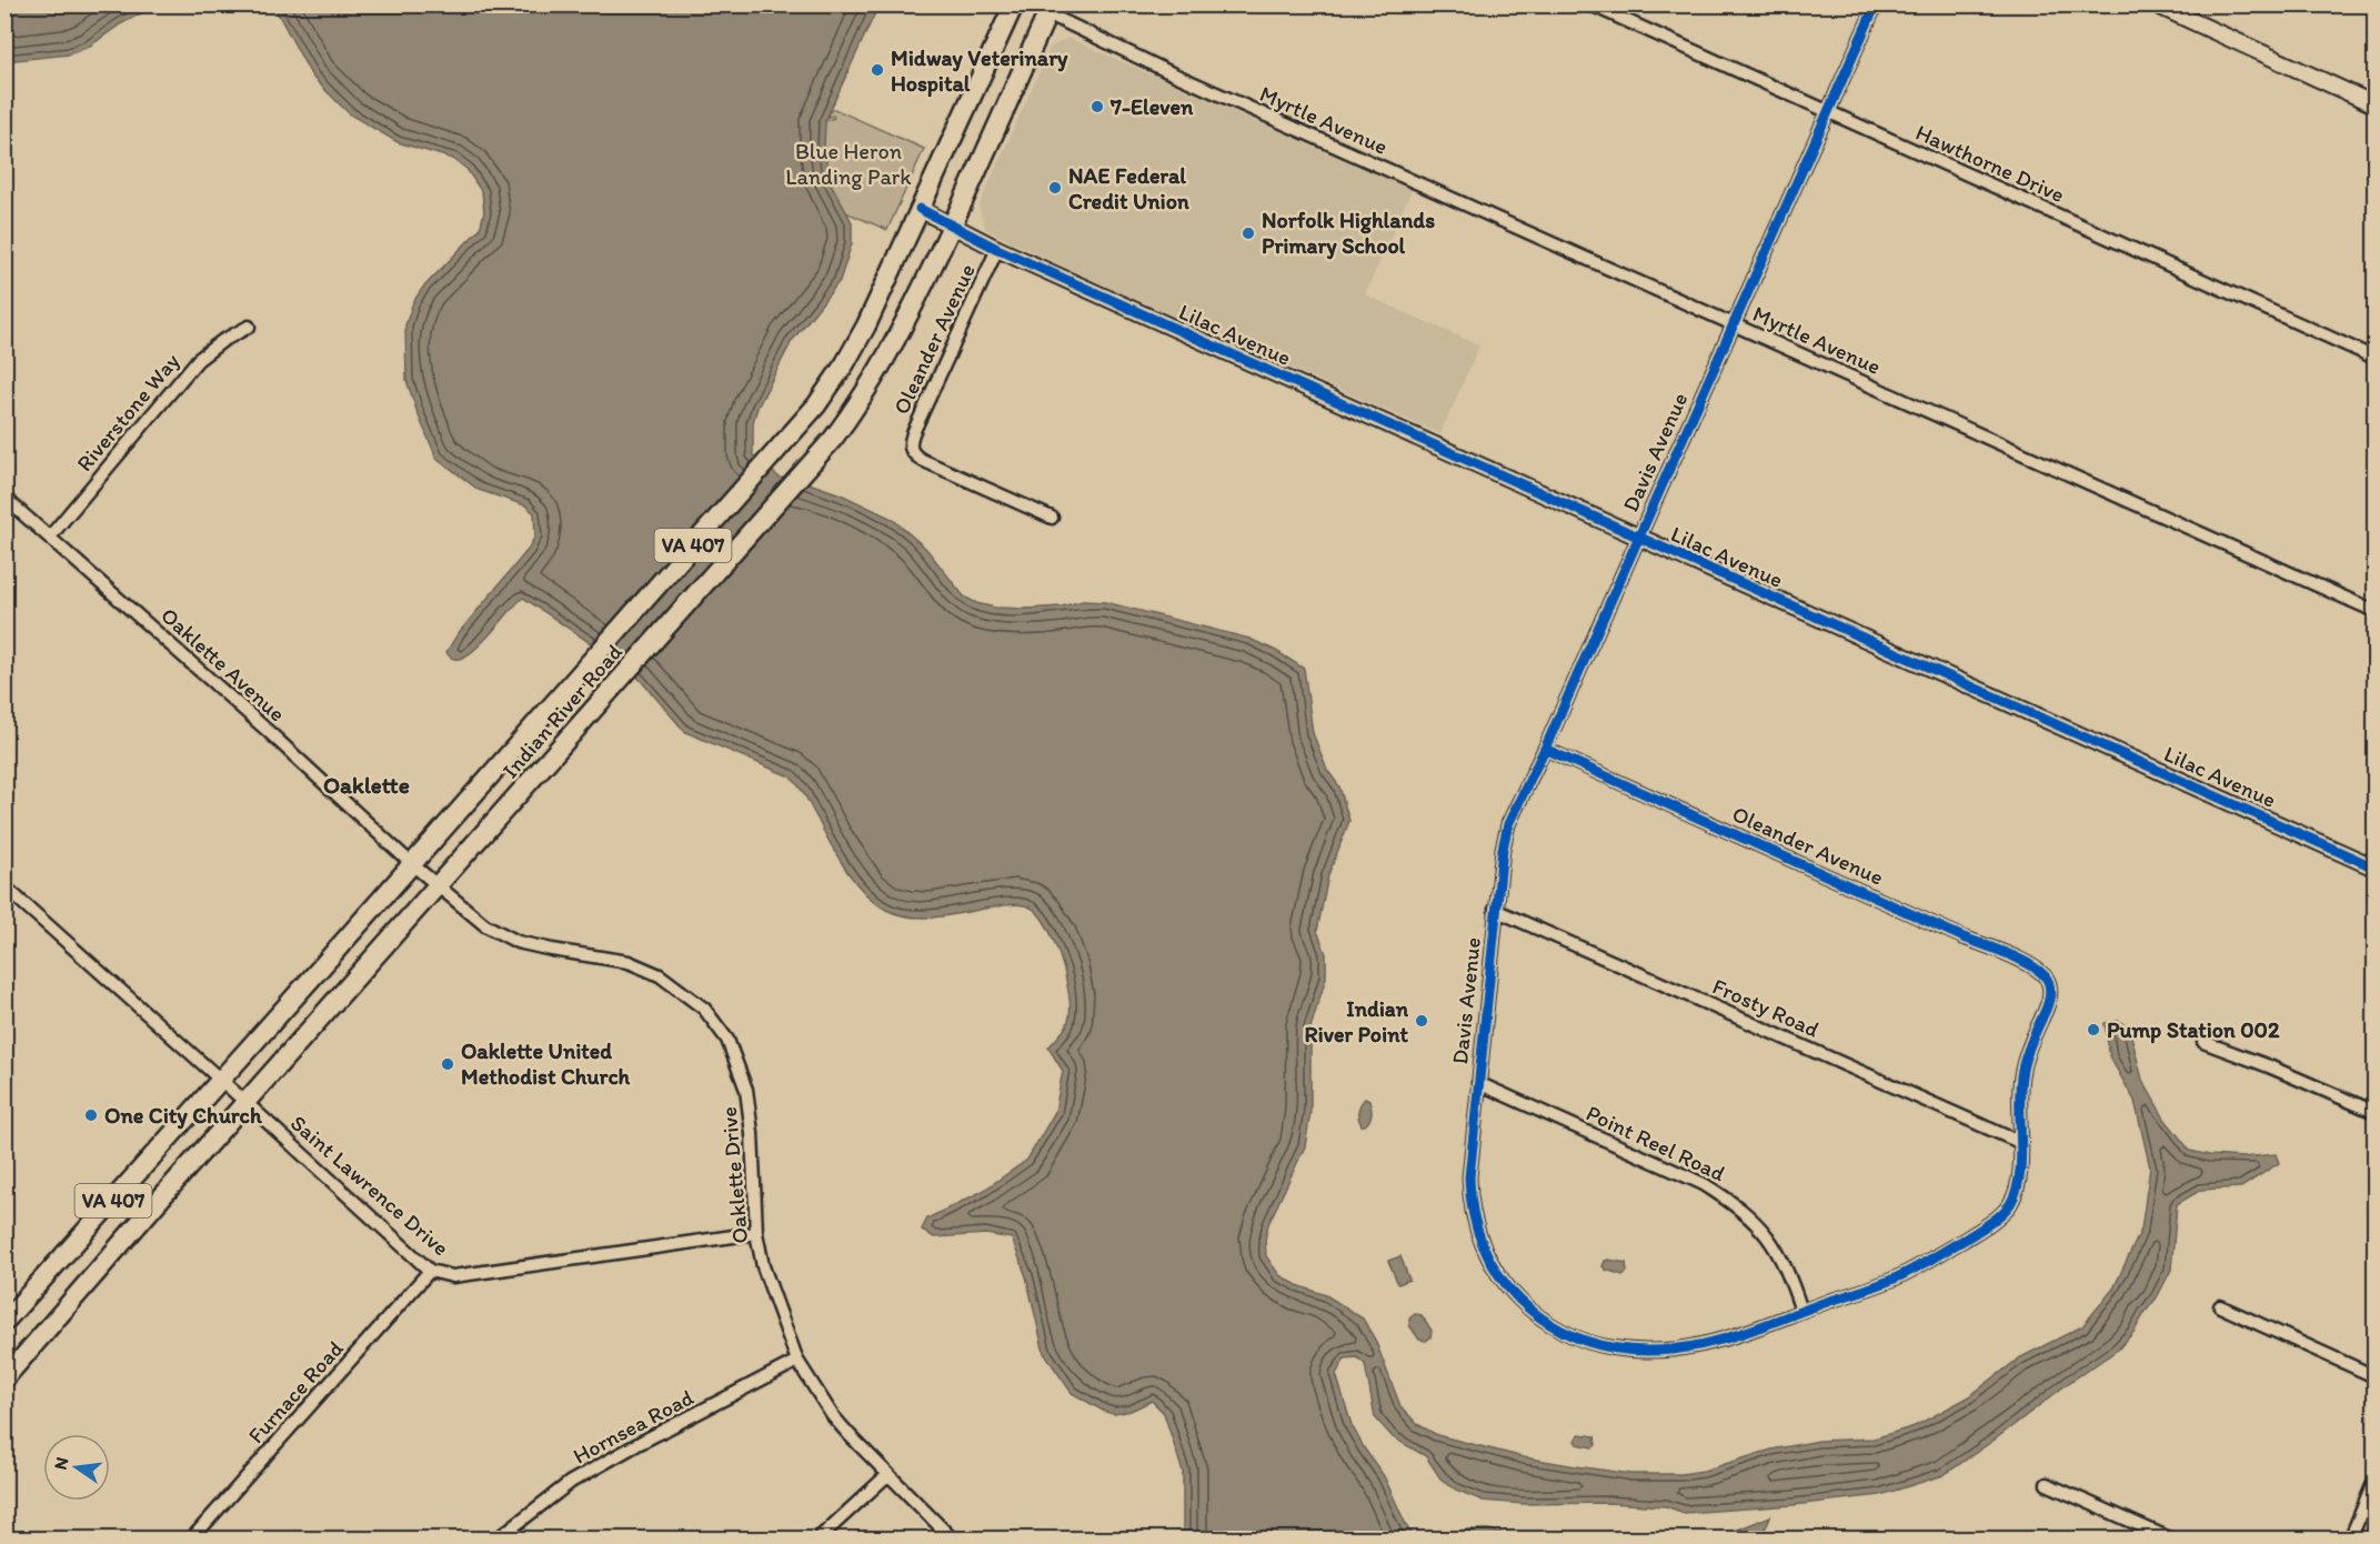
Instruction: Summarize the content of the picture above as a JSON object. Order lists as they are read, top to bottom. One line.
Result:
{"streets":{"main road":["VA 407","Indian River Road"],"street":["Myrtle Avenue","Hawthorne Drive","Lilac Avenue","Oleander Avenue","Riverstone Way","Davis Avenue","Oaklette Avenue","Frosty Road","Point Reel Road","Oaklette Drive","Saint Lawrence Drive","Furnace Road","Hornsea Road"]},"crossings":[["Myrtle Avenue","Davis Avenue"],["Myrtle Avenue","Indian River Road"],["Hawthorne Drive","Davis Avenue"],["Lilac Avenue","Oleander Avenue"],["Lilac Avenue","Davis Avenue"],["Lilac Avenue","Indian River Road"],["Oleander Avenue","Davis Avenue"],["Riverstone Way","Oaklette Avenue"],["Davis Avenue","Frosty Road"],["Davis Avenue","Point Reel Road"],["Oaklette Avenue","Indian River Road"],["Oaklette Avenue","Oaklette Drive"],["Indian River Road","Oaklette Drive"],["Indian River Road","Saint Lawrence Drive"],["Oaklette Drive","Saint Lawrence Drive"],["Oaklette Drive","Hornsea Road"],["Saint Lawrence Drive","Furnace Road"]],"districts":["Oaklette"],"parks":["Blue Heron Landing Park"],"places":["Midway Veterinary Hospital","7-Eleven","NAE Federal Credit Union","Norfolk Highlands Primary School","Indian River Point","Pump Station 002","Oaklette United Methodist Church","One City Church"],"north":"left"}
